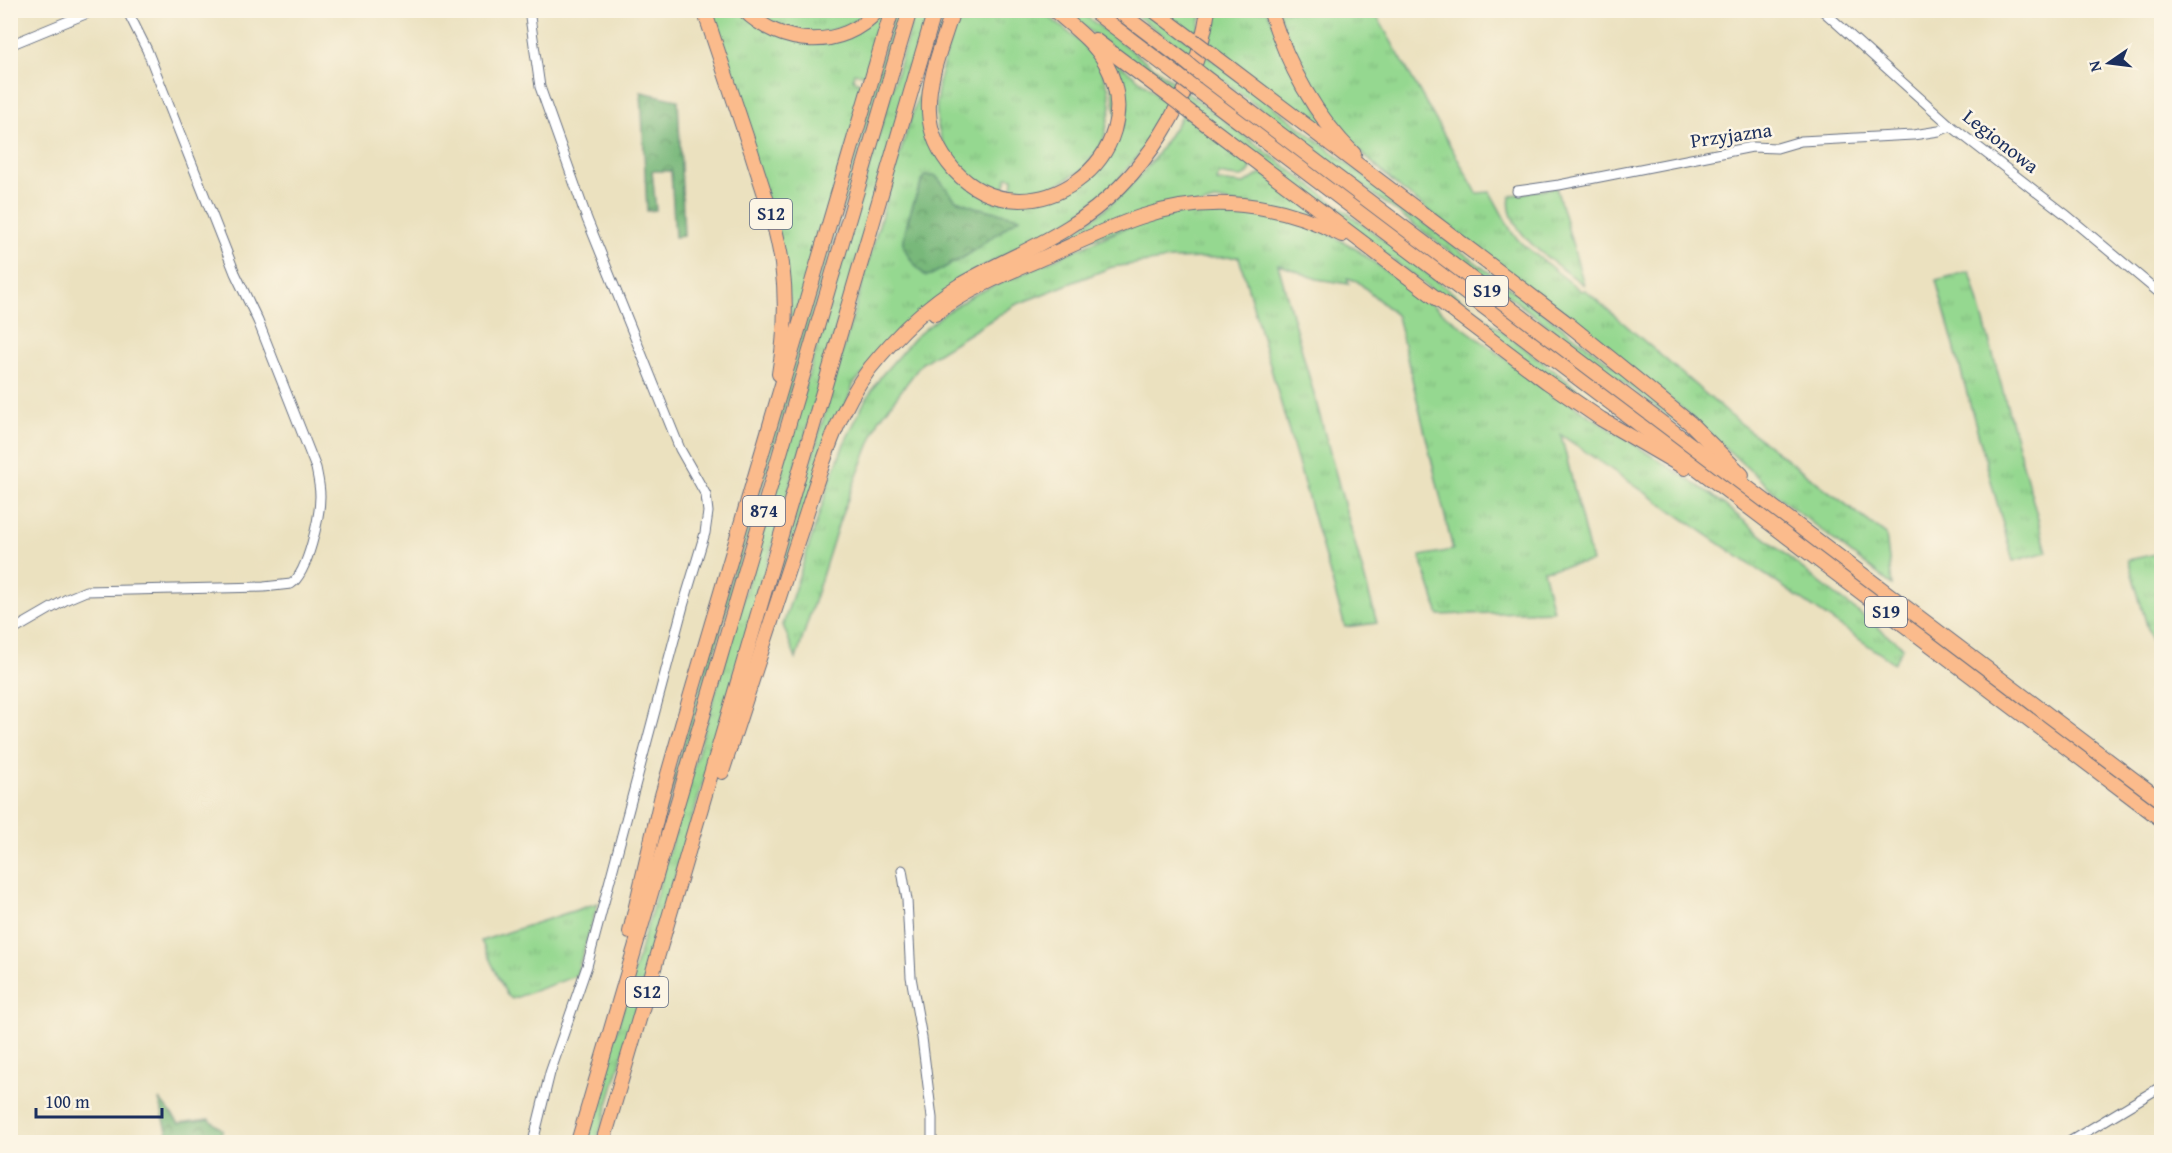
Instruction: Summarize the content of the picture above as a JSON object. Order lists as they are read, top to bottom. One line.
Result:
{"streets":{"highway":["S12","S19","874"],"street":["Przyjazna","Legionowa"]},"crossings":[["Przyjazna","Legionowa"],["S12","874"]],"scale_bar":"100 m","north":"left"}
